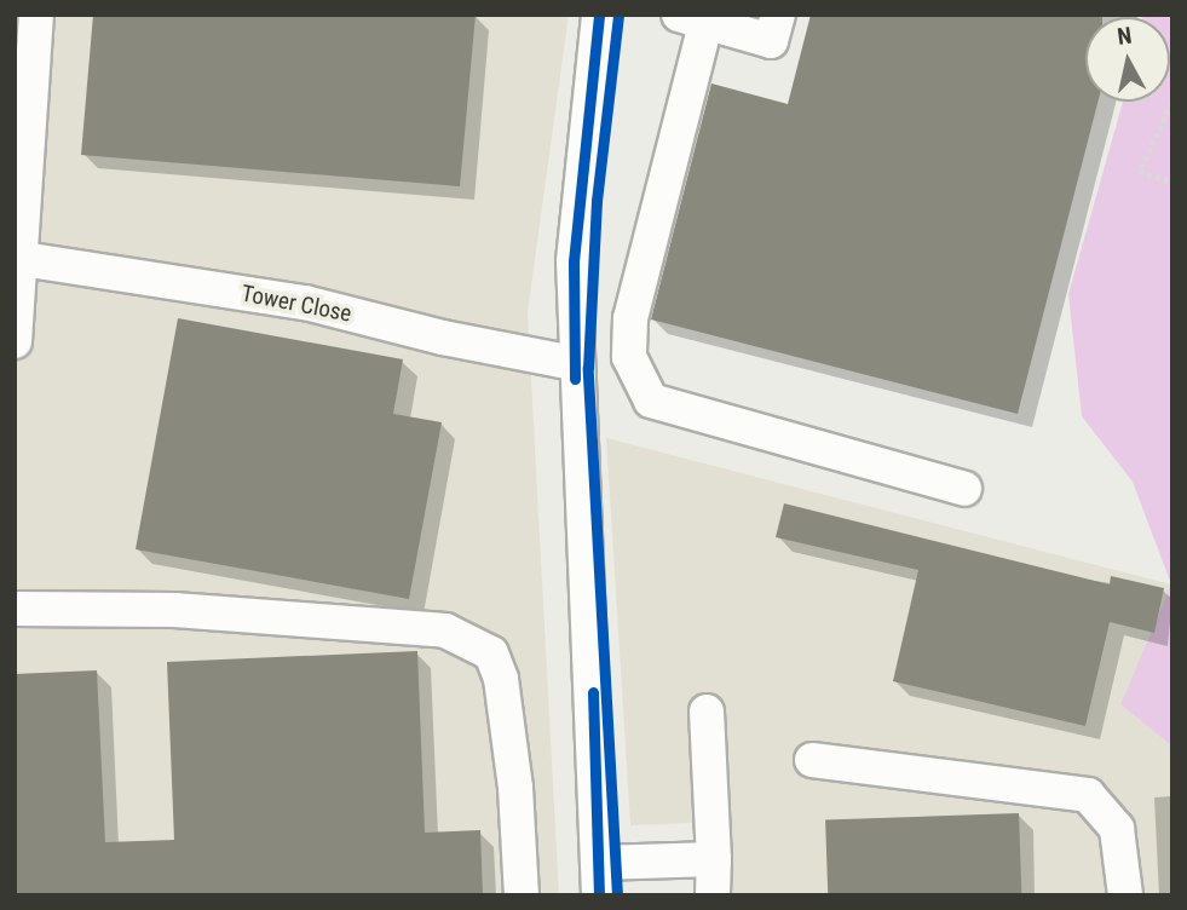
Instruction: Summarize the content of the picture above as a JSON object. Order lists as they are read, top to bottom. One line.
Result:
{"streets":{"street":["Tower Close"]},"north":"top"}
